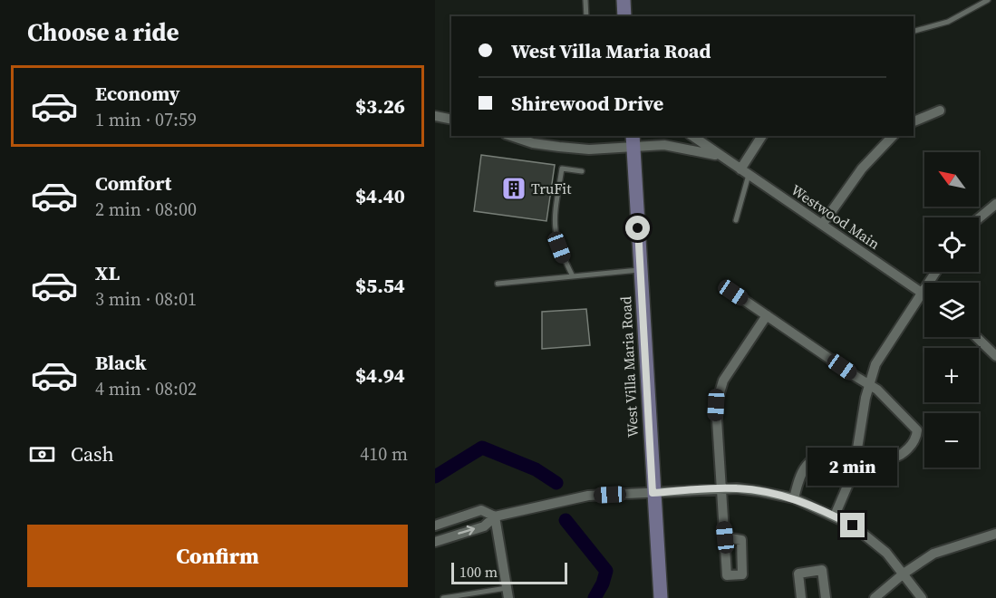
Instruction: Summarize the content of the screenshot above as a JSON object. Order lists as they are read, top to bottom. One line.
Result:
{"streets":{"main road":["West Villa Maria Road"],"street":["Westwood Main"]},"crossings":[["Westwood Main","West Villa Maria Road"]],"places":{"building":["TruFit"]},"scale_bar":"100 m","north":"top left","page":{"heading":"Choose a ride","banner":["West Villa Maria Road","Shirewood Drive"],"list":[{"name":"Economy","note":"1 min · 07:59","value":"$3.26"},{"name":"Comfort","note":"2 min · 08:00","value":"$4.40"},{"name":"XL","note":"3 min · 08:01","value":"$5.54"},{"name":"Black","note":"4 min · 08:02","value":"$4.94"}],"map_buttons":["+","−"],"pay":["Cash","410 m"],"bubble":"2 min","buttons":"Confirm","scale":"100 m"}}
